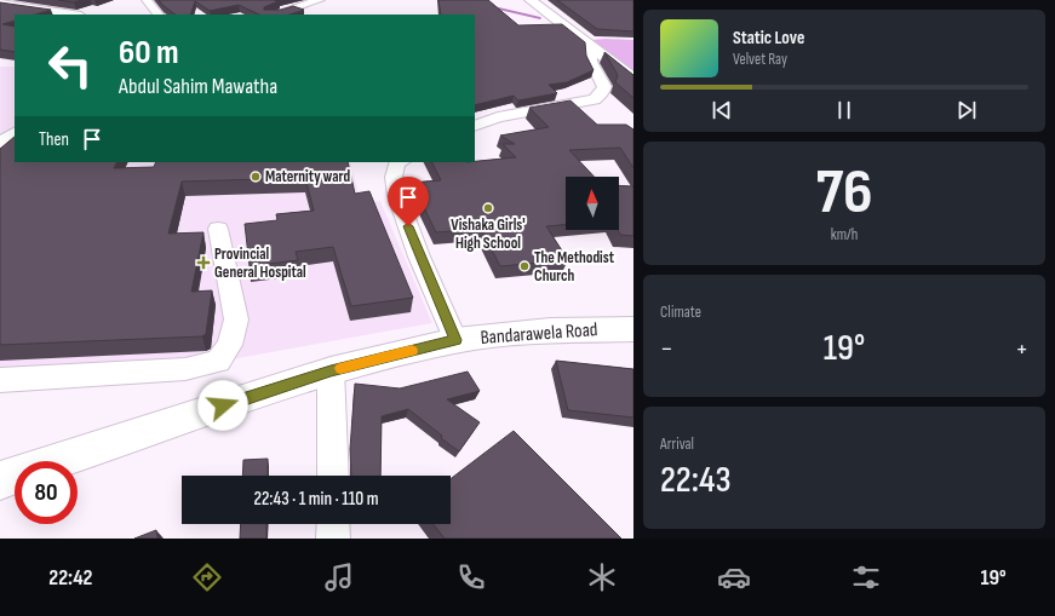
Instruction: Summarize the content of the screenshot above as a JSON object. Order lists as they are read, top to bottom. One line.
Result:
{"streets":{"main road":["Bandarawela Road"]},"places":{"other":["Maternity ward","Vishaka Girls' High School","The Methodist Church"],"health":["Provincial General Hospital"]},"north":"top","page":{"turn":["60 m","Abdul Sahim Mawatha"],"song":["Static Love","Velvet Ray"],"then":"Then","tile":[["76","km/h"],"Climate",["Arrival","22:43"]],"heat":["−","19°","+"],"limit":"80","trip":"22:43 · 1 min · 110 m","tabs":["22:42","19°"]}}
